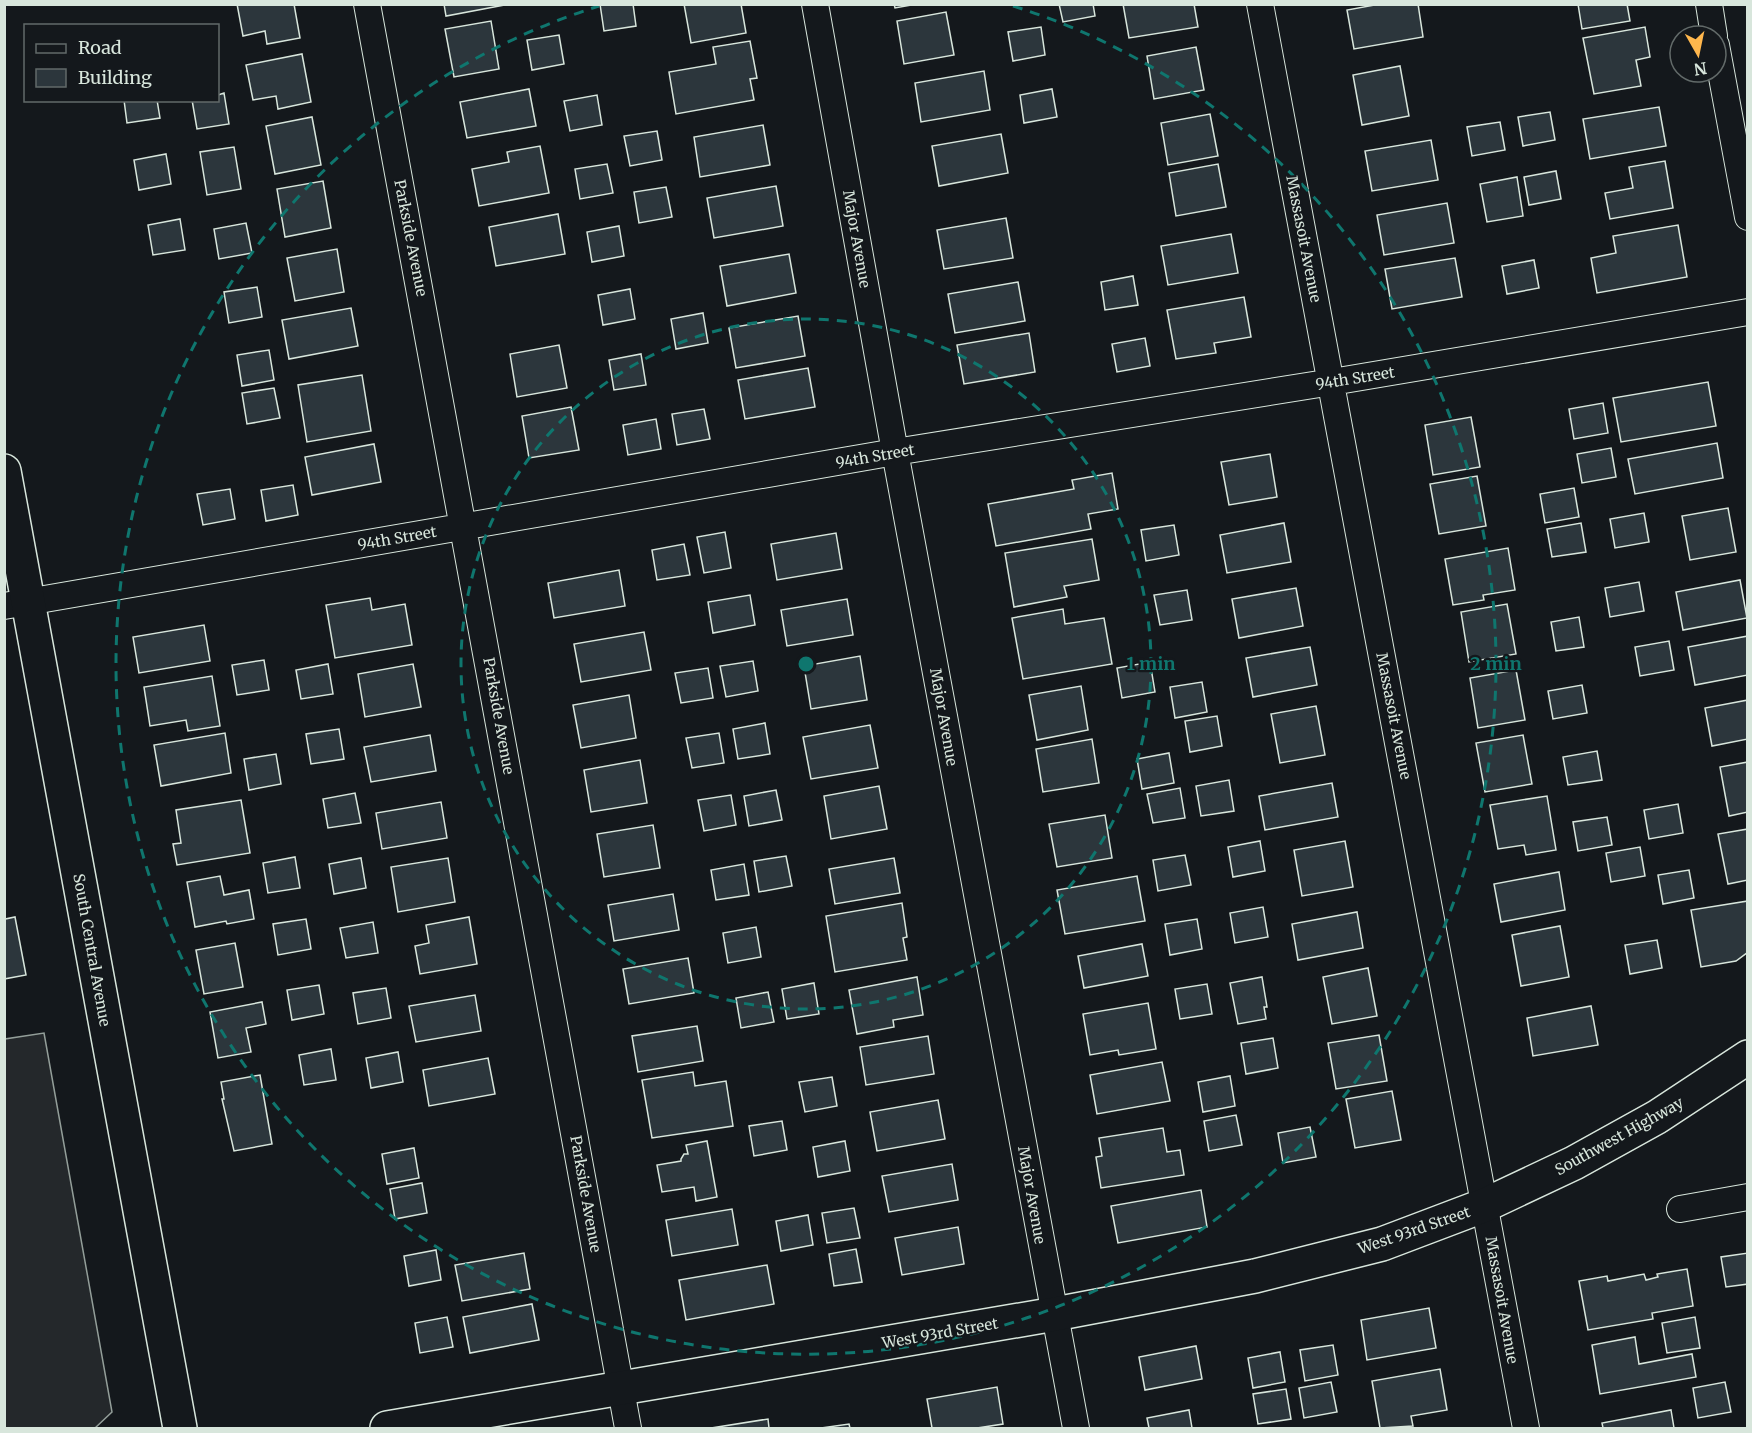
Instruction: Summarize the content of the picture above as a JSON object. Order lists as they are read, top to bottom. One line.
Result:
{"streets":{"main road":["South Central Avenue","Southwest Highway","West 93rd Street"],"street":["Parkside Avenue","Major Avenue","Massasoit Avenue","94th Street"]},"crossings":[["Parkside Avenue","94th Street"],["Parkside Avenue","West 93rd Street"],["Major Avenue","94th Street"],["Major Avenue","West 93rd Street"],["Massasoit Avenue","94th Street"],["Massasoit Avenue","Southwest Highway"],["Massasoit Avenue","West 93rd Street"],["94th Street","South Central Avenue"],["Southwest Highway","West 93rd Street"]],"legend":["Road","Building"],"north":"bottom","rings":["1 min","2 min"]}
